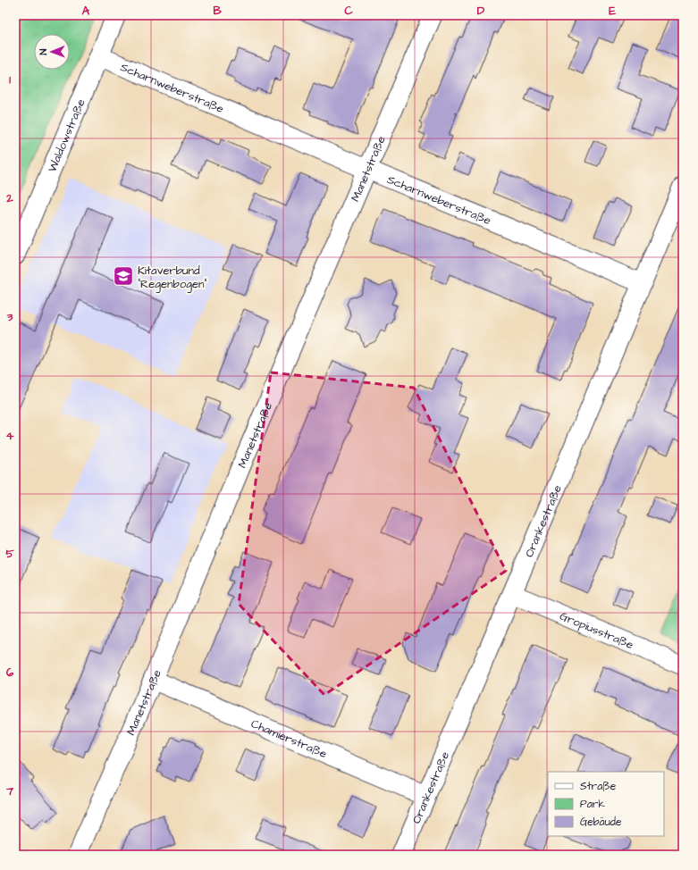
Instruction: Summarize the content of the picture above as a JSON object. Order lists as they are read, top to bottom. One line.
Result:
{"streets":{"street":["Scharnweberstraße","Waldowstraße","Manetstraße","Orankestraße","Gropiusstraße","Chamierstraße"]},"crossings":[["Scharnweberstraße","Waldowstraße"],["Scharnweberstraße","Manetstraße"],["Scharnweberstraße","Orankestraße"],["Manetstraße","Chamierstraße"],["Orankestraße","Gropiusstraße"],["Orankestraße","Chamierstraße"]],"places":{"school or university":["Kitaverbund \"Regenbogen\""]},"legend":["Straße","Park","Gebäude"],"north":"left","grid":{"columns":["A","B","C","D","E"],"rows":["1","2","3","4","5","6","7"]}}
